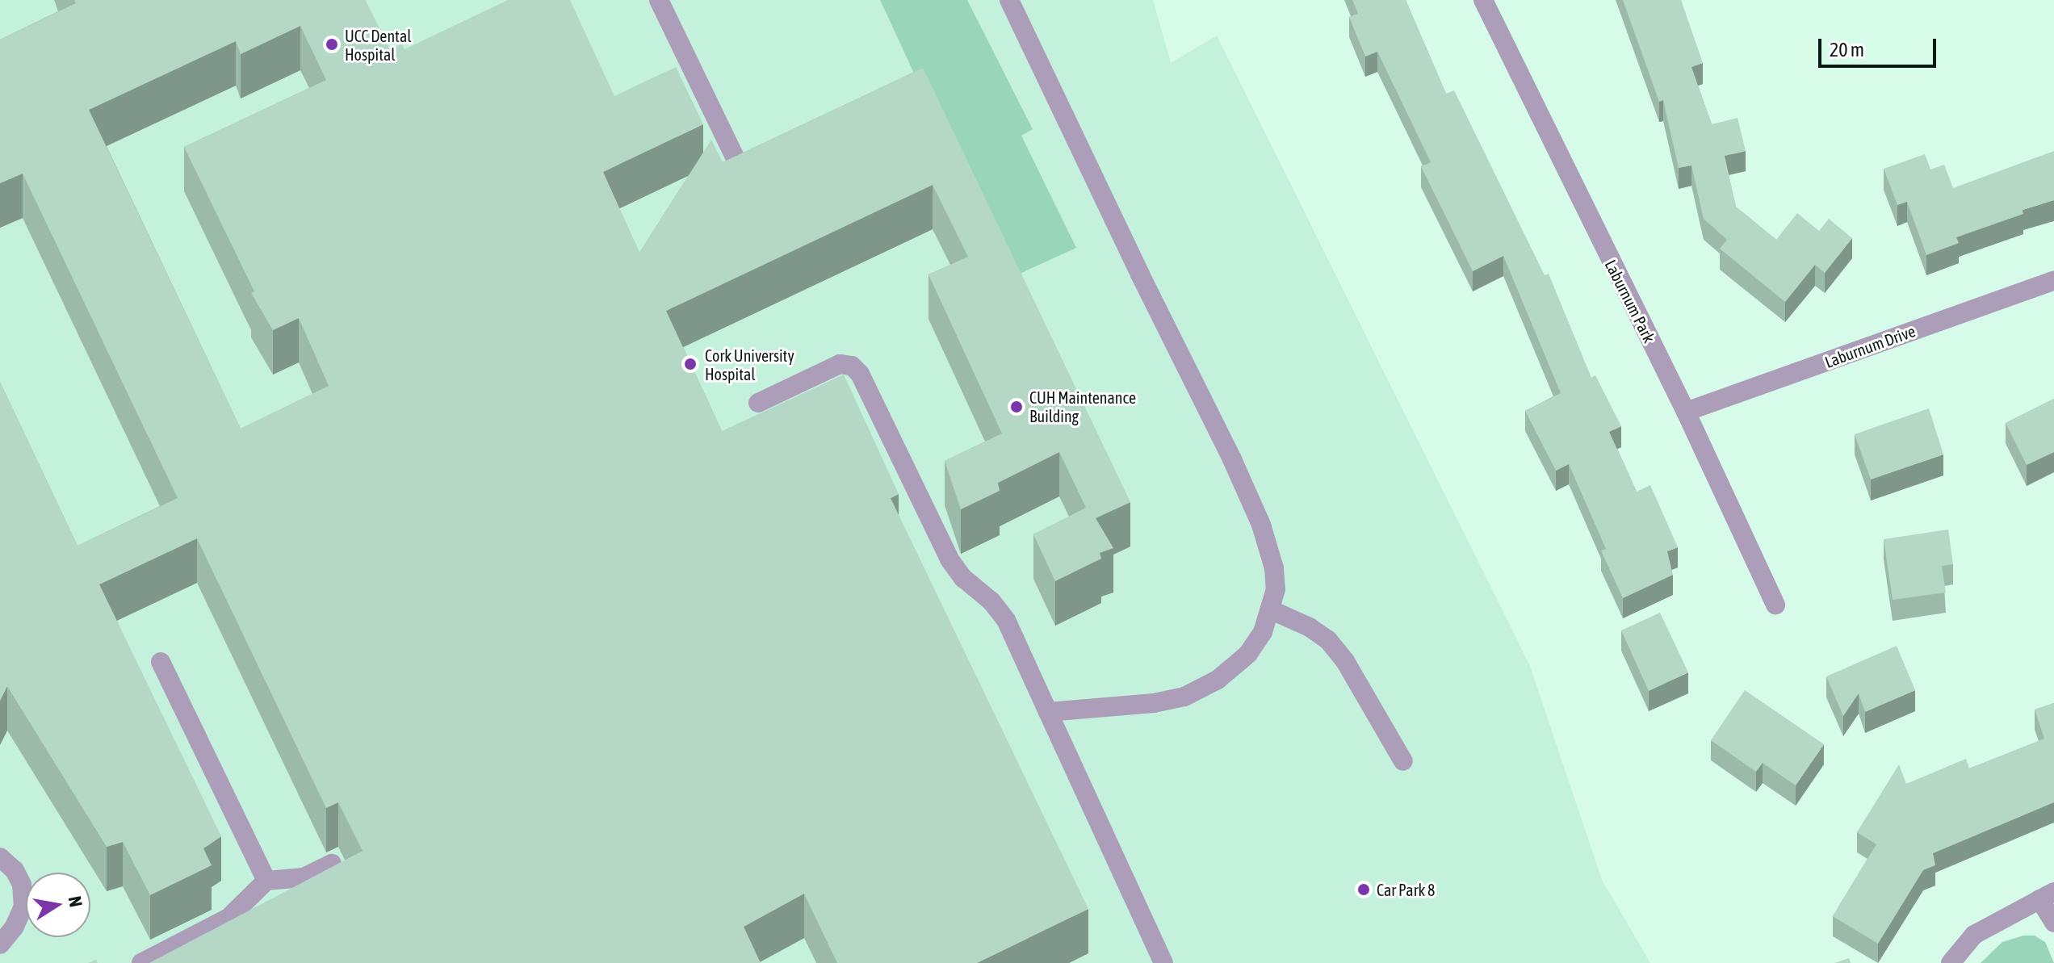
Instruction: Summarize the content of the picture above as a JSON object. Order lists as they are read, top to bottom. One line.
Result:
{"streets":{"street":["Laburnum Park","Laburnum Drive"]},"crossings":[["Laburnum Park","Laburnum Drive"]],"places":["UCC Dental Hospital","Cork University Hospital","CUH Maintenance Building","Car Park 8"],"scale_bar":"20 m","north":"right"}
